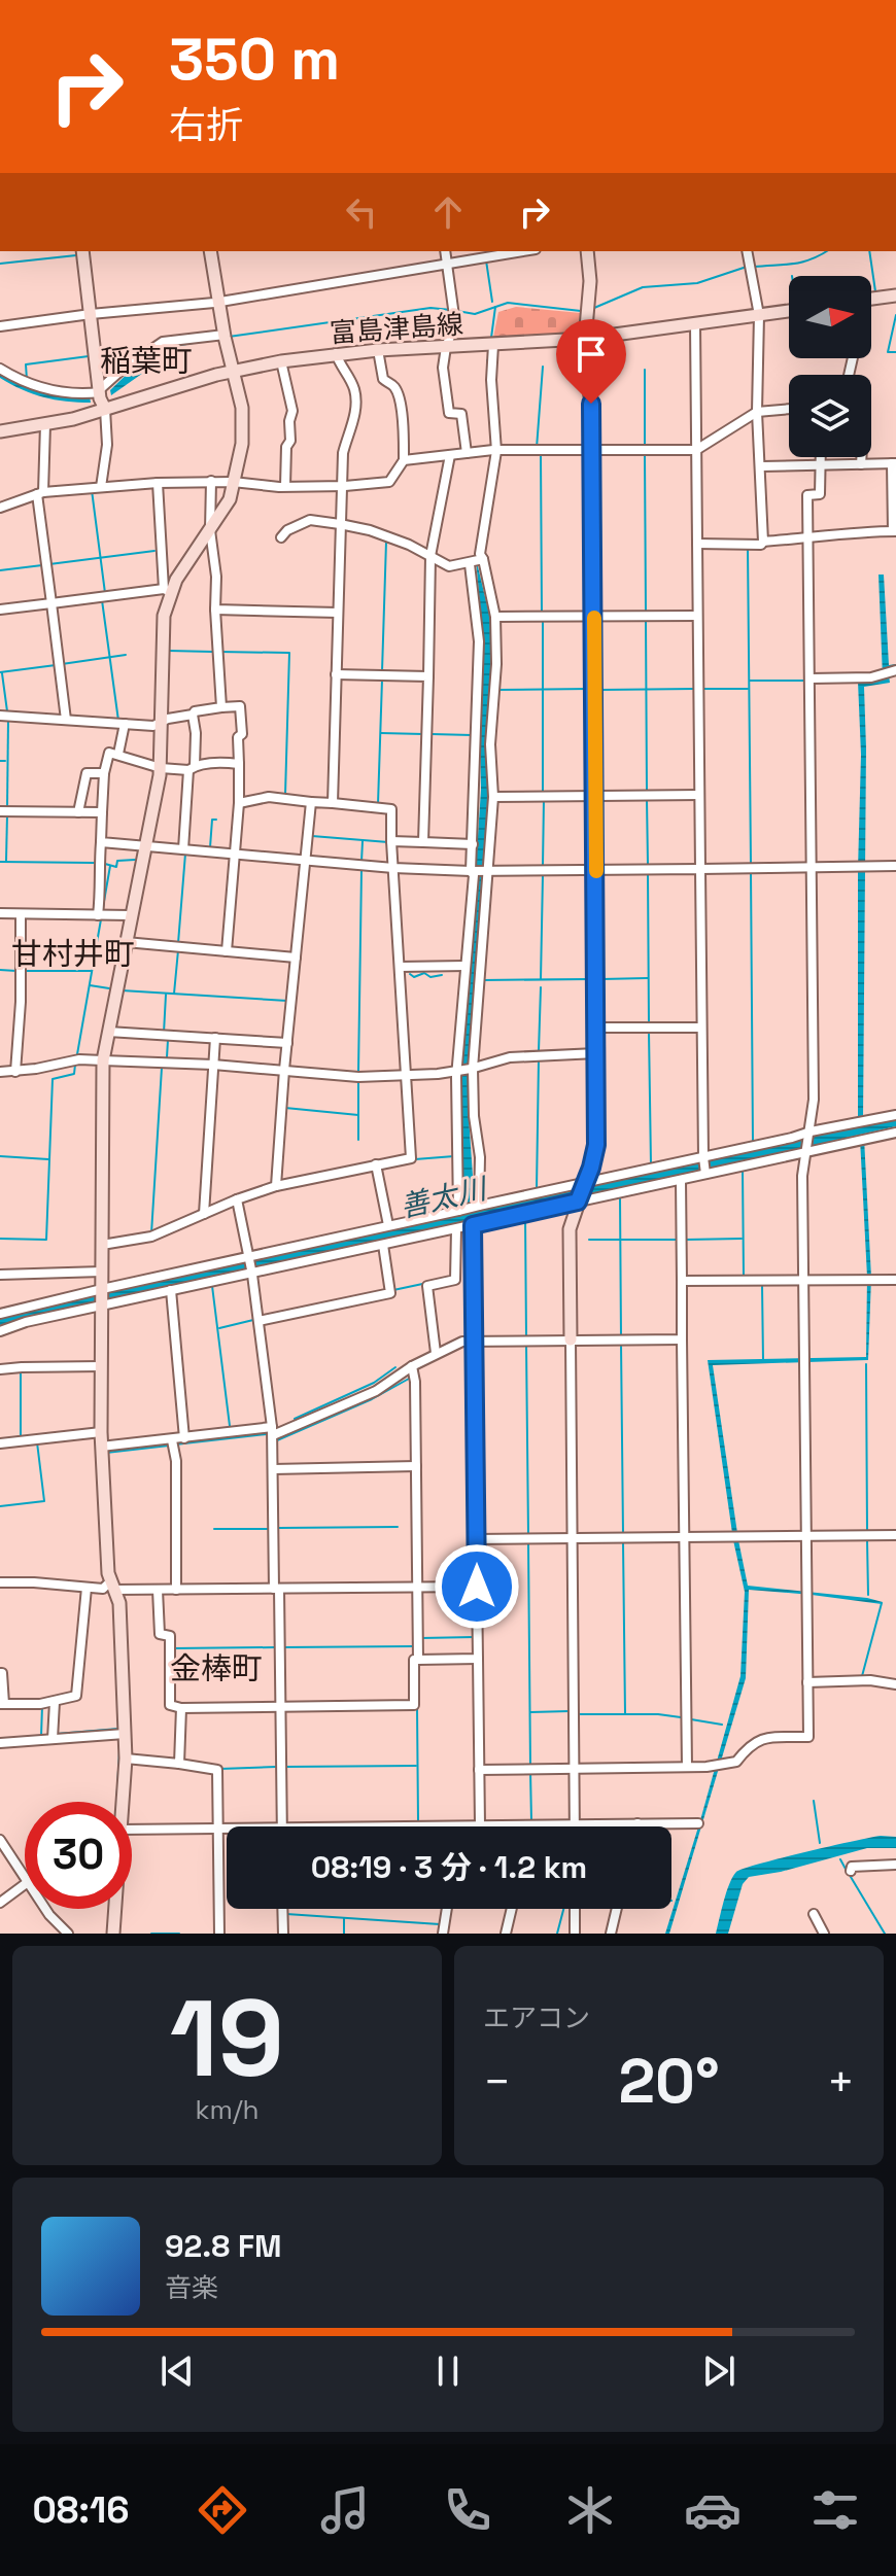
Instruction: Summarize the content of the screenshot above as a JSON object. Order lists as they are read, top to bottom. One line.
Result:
{"streets":{"street":["富島津島線"]},"districts":["稲葉町","甘村井町","金棒町"],"water":["善太川"],"north":"right","page":{"turn":["350 m","右折"],"limit":"30","trip":"08:19 · 3 分 · 1.2 km","tile":[["19","km/h"],"エアコン"],"heat":["−","20°","+"],"song":["92.8 FM","音楽"],"tabs":"08:16"}}
